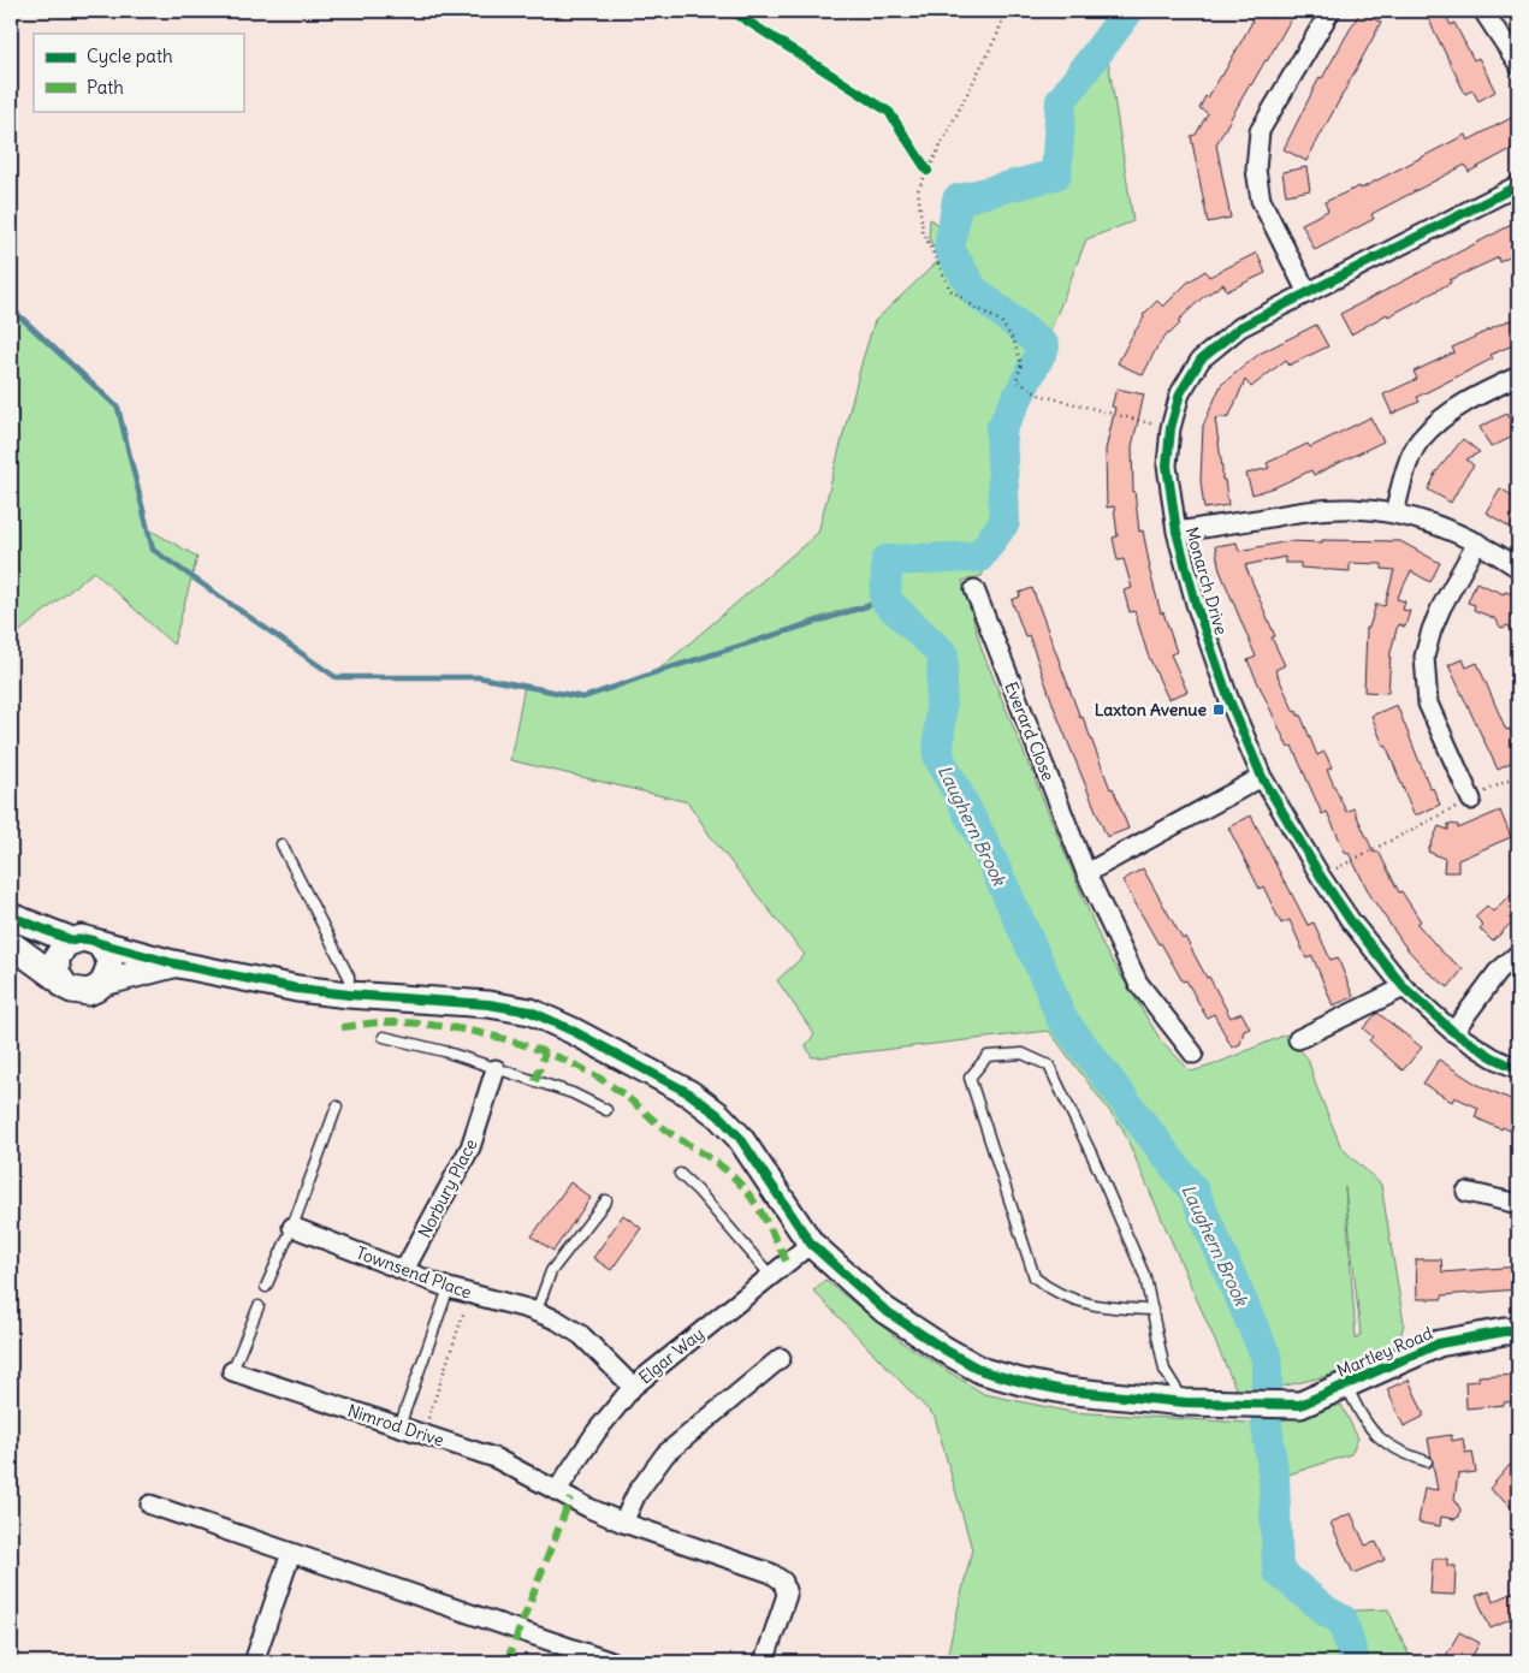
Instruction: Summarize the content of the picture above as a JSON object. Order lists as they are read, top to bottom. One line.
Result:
{"streets":{"main road":["Martley Road"],"street":["Monarch Drive","Everard Close","Norbury Place","Townsend Place","Elgar Way","Nimrod Drive"]},"crossings":[["Norbury Place","Townsend Place"],["Townsend Place","Elgar Way"],["Elgar Way","Nimrod Drive"]],"water":["Laughern Brook"],"places":{"transit":["Laxton Avenue"]},"legend":["Cycle path","Path"]}
